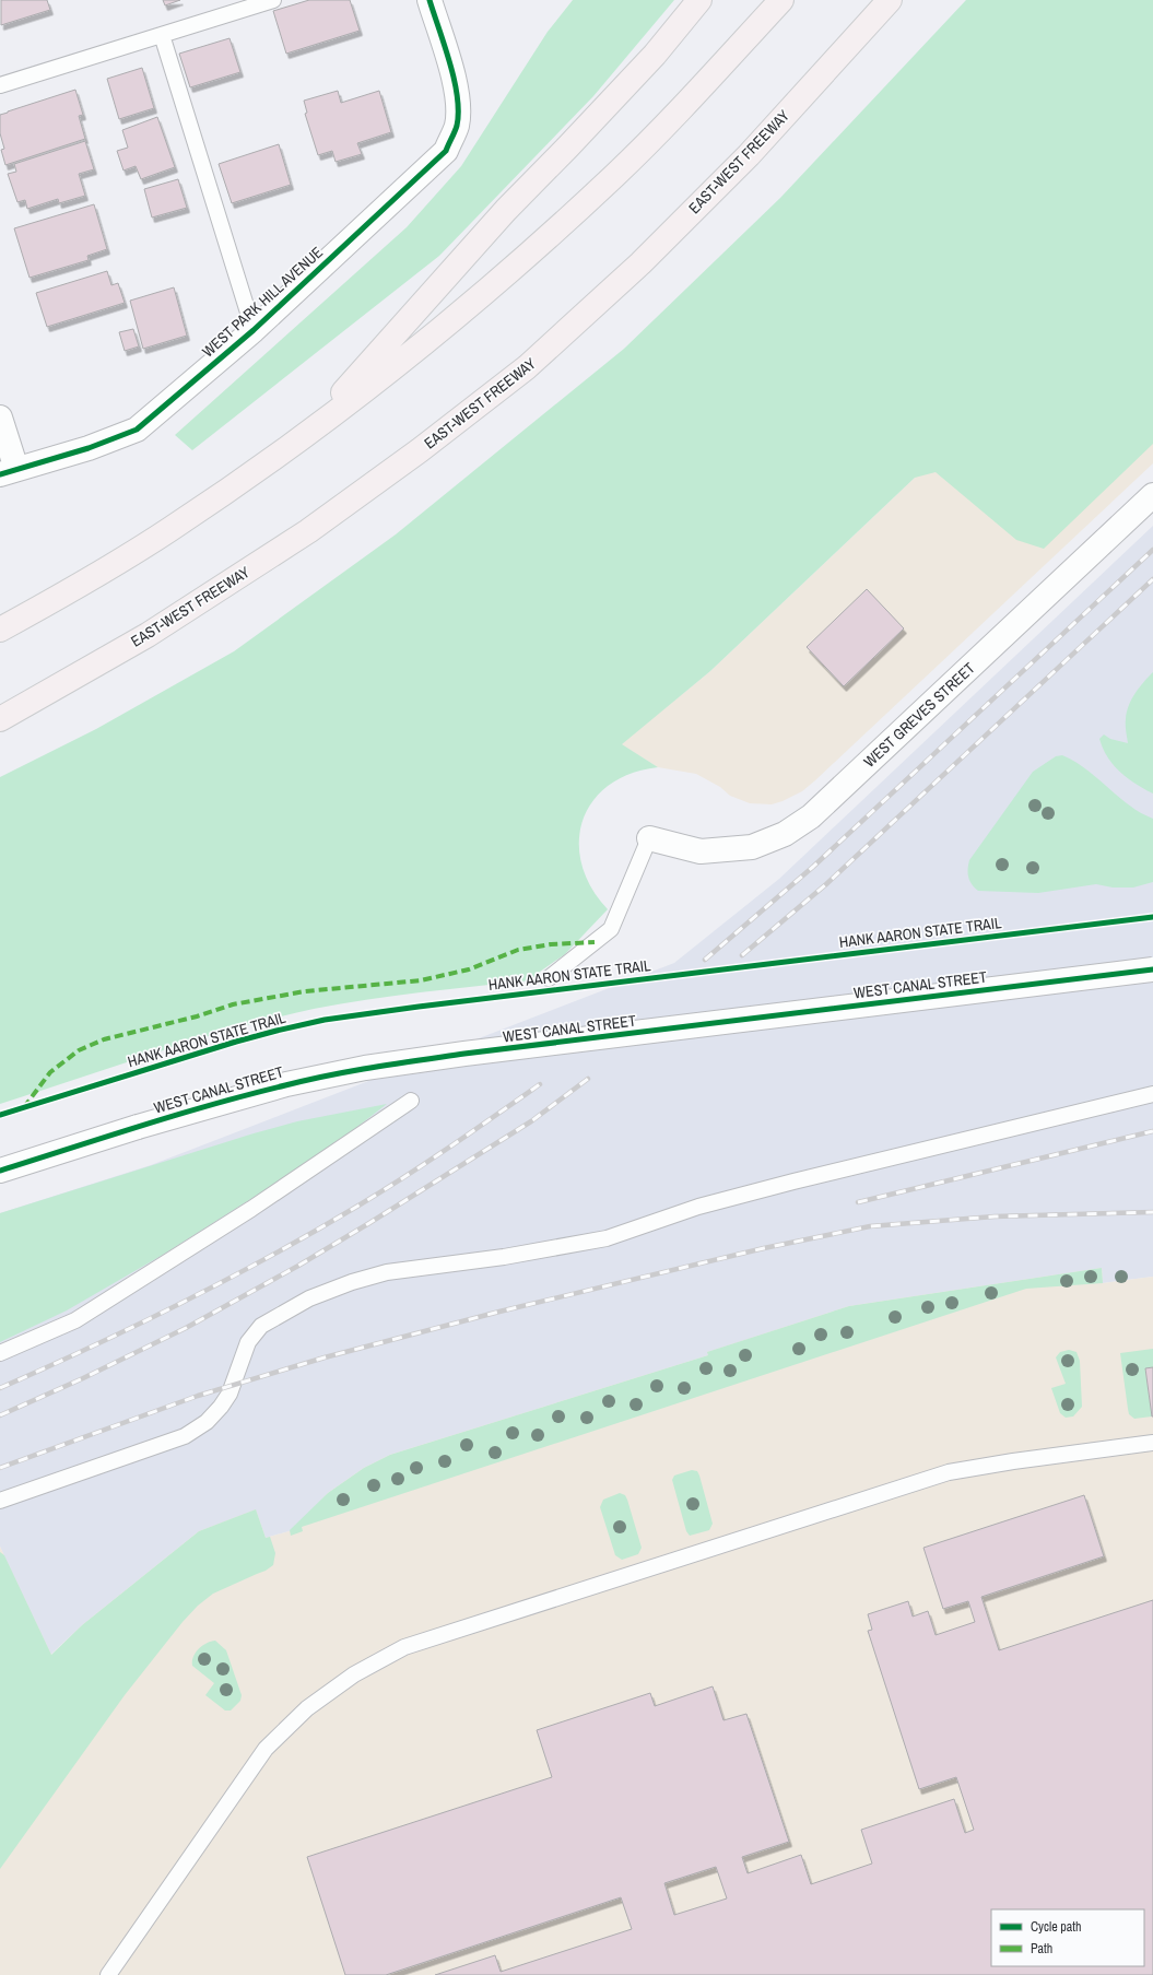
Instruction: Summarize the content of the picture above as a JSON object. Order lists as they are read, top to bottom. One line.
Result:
{"streets":{"highway":["EAST-WEST FREEWAY"],"street":["WEST PARK HILL AVENUE","WEST GREVES STREET","WEST CANAL STREET"],"cycle path":["HANK AARON STATE TRAIL"]},"legend":["Cycle path","Path"]}
